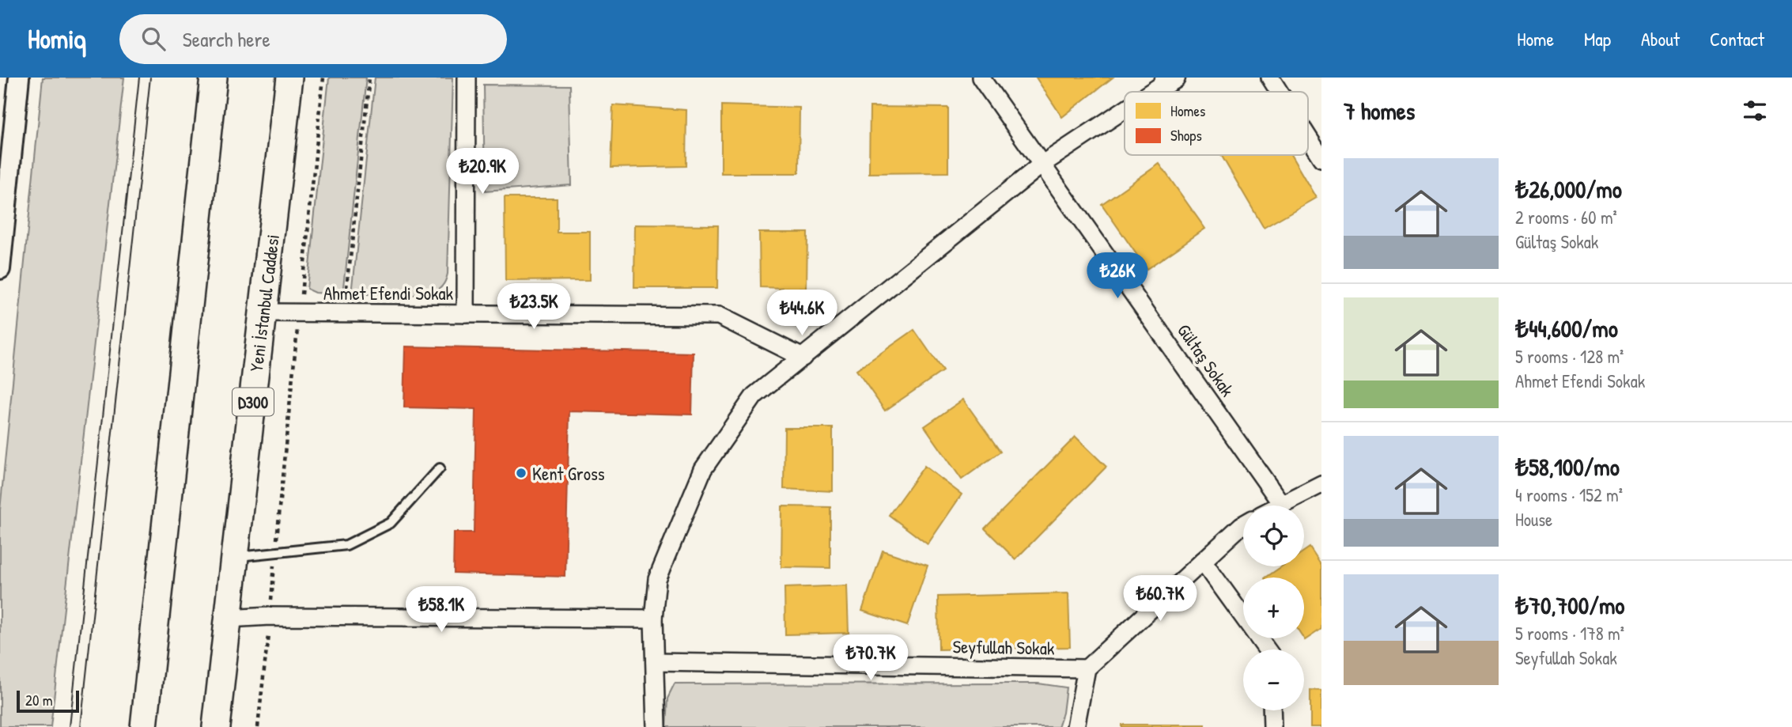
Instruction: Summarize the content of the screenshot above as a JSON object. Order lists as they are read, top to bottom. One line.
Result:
{"streets":{"highway":["Yeni İstanbul Caddesi","D300"],"street":["Ahmet Efendi Sokak","Gültaş Sokak","Seyfullah Sokak"]},"crossings":[["Ahmet Efendi Sokak","Yeni İstanbul Caddesi"]],"places":["Kent Gross"],"legend":["Homes","Shops"],"scale_bar":"20 m","page":{"header":"Homiq","search":"Search here","nav":["Home","Map","About","Contact"],"heading":"7 homes","list":[{"name":"₺26,000/mo","note":"2 rooms · 60 m² · Gültaş Sokak"},{"name":"₺44,600/mo","note":"5 rooms · 128 m² · Ahmet Efendi Sokak"},{"name":"₺58,100/mo","note":"4 rooms · 152 m² · House"},{"name":"₺70,700/mo","note":"5 rooms · 178 m² · Seyfullah Sokak"}],"price":["₺20.9K","₺26K","₺23.5K","₺44.6K","₺60.7K","₺58.1K","₺70.7K"],"map_buttons":["+","−"],"scale":"20 m"}}
